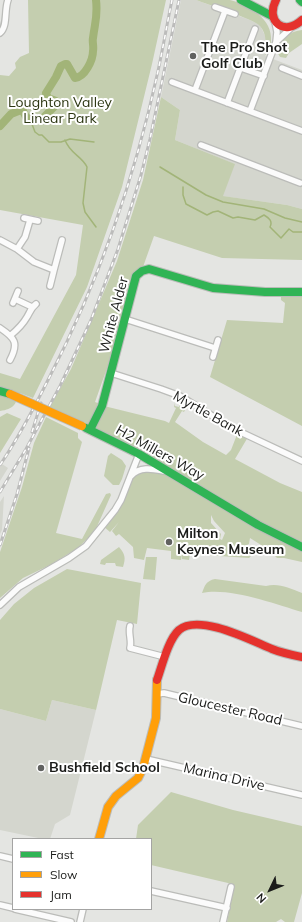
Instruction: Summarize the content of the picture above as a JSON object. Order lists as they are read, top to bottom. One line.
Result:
{"streets":{"street":["White Alder","Myrtle Bank","H2 Millers Way","Gloucester Road","Marina Drive"]},"crossings":[["White Alder","Myrtle Bank"],["White Alder","H2 Millers Way"]],"parks":["Loughton Valley Linear Park"],"places":["The Pro Shot Golf Club","Milton Keynes Museum","Bushfield School"],"legend":["Fast","Slow","Jam"],"north":"bottom left"}
